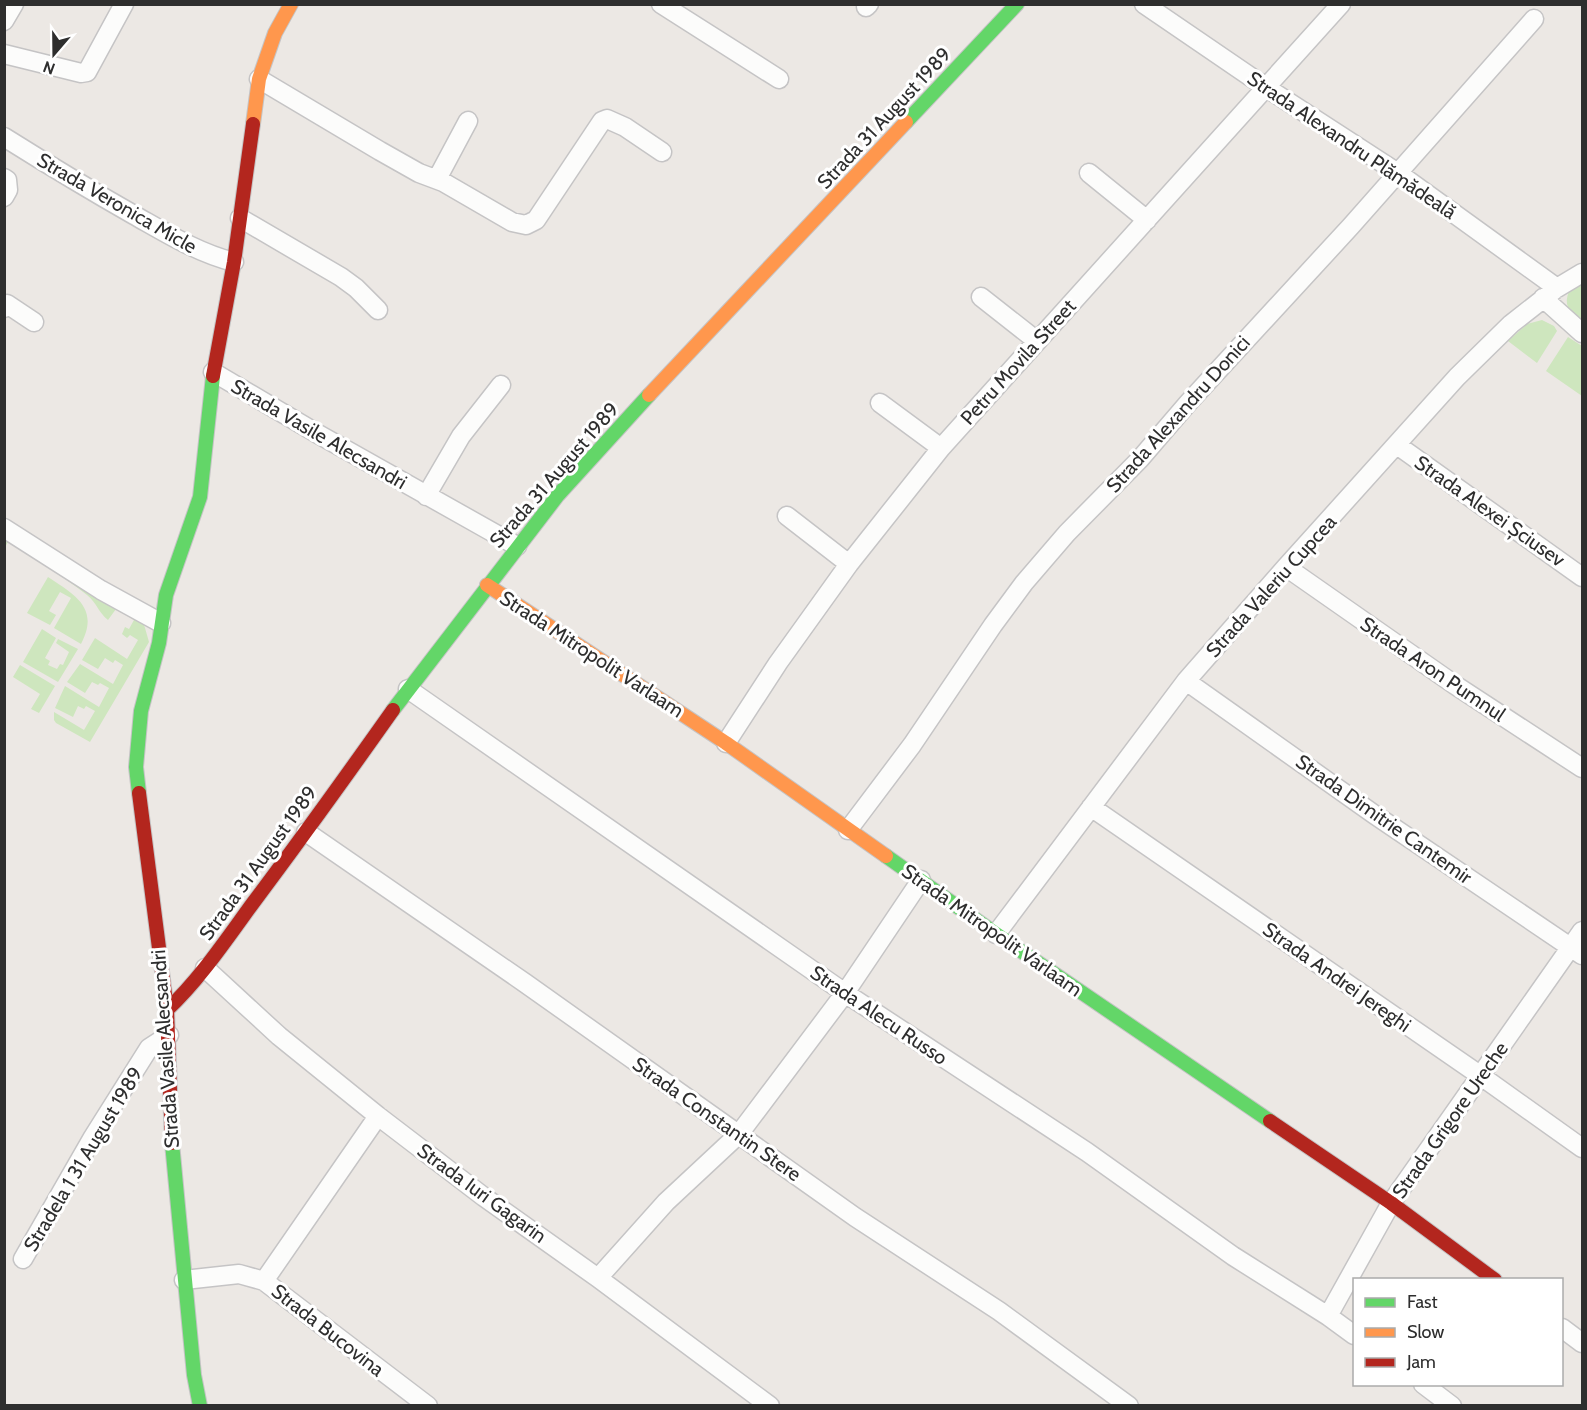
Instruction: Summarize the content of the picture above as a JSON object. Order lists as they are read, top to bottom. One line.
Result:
{"streets":{"street":["Strada 31 August 1989","Strada Alexandru Plămădeală","Strada Veronica Micle","Petru Movila Street","Strada Alexandru Donici","Strada Vasile Alecsandri","Strada Alexei Șciusev","Strada Valeriu Cupcea","Strada Mitropolit Varlaam","Strada Aron Pumnul","Strada Dimitrie Cantemir","Strada Andrei Jereghi","Strada Alecu Russo","Strada Constantin Stere","Strada Grigore Ureche","Stradela 1 31 August 1989","Strada Iuri Gagarin","Strada Bucovina"]},"crossings":[["Strada 31 August 1989","Strada Vasile Alecsandri"],["Strada 31 August 1989","Strada Mitropolit Varlaam"],["Strada 31 August 1989","Strada Alecu Russo"],["Strada 31 August 1989","Strada Constantin Stere"],["Strada 31 August 1989","Strada Iuri Gagarin"],["Strada Alexandru Plămădeală","Petru Movila Street"],["Strada Alexandru Plămădeală","Strada Alexandru Donici"],["Strada Alexandru Plămădeală","Strada Valeriu Cupcea"],["Strada Veronica Micle","Strada Vasile Alecsandri"],["Petru Movila Street","Strada Mitropolit Varlaam"],["Strada Alexandru Donici","Strada Mitropolit Varlaam"],["Strada Vasile Alecsandri","Stradela 1 31 August 1989"],["Strada Vasile Alecsandri","Strada Bucovina"],["Strada Alexei Șciusev","Strada Valeriu Cupcea"],["Strada Valeriu Cupcea","Strada Mitropolit Varlaam"],["Strada Valeriu Cupcea","Strada Aron Pumnul"],["Strada Valeriu Cupcea","Strada Dimitrie Cantemir"],["Strada Valeriu Cupcea","Strada Andrei Jereghi"],["Strada Mitropolit Varlaam","Strada Grigore Ureche"],["Strada Dimitrie Cantemir","Strada Grigore Ureche"],["Strada Andrei Jereghi","Strada Grigore Ureche"],["Strada Alecu Russo","Strada Grigore Ureche"]],"legend":["Fast","Slow","Jam"],"north":"bottom"}
